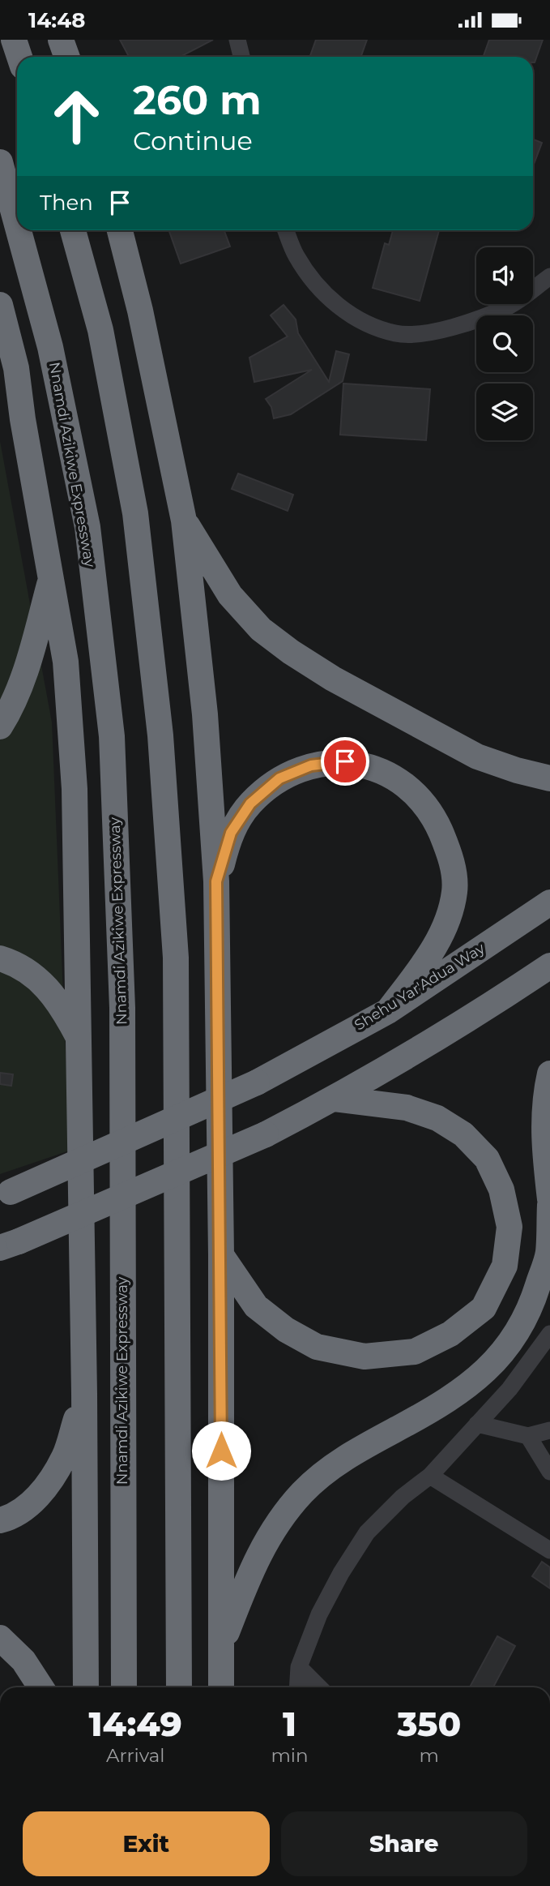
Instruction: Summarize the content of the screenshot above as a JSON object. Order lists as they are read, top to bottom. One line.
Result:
{"streets":{"highway":["Nnamdi Azikiwe Expressway","Shehu Yar'Adua Way"]},"page":{"status":"14:48","turn":["260 m","Continue"],"then":"Then","eta":["14:49","Arrival","1","min","350","m"],"buttons":["Exit","Share"]}}
